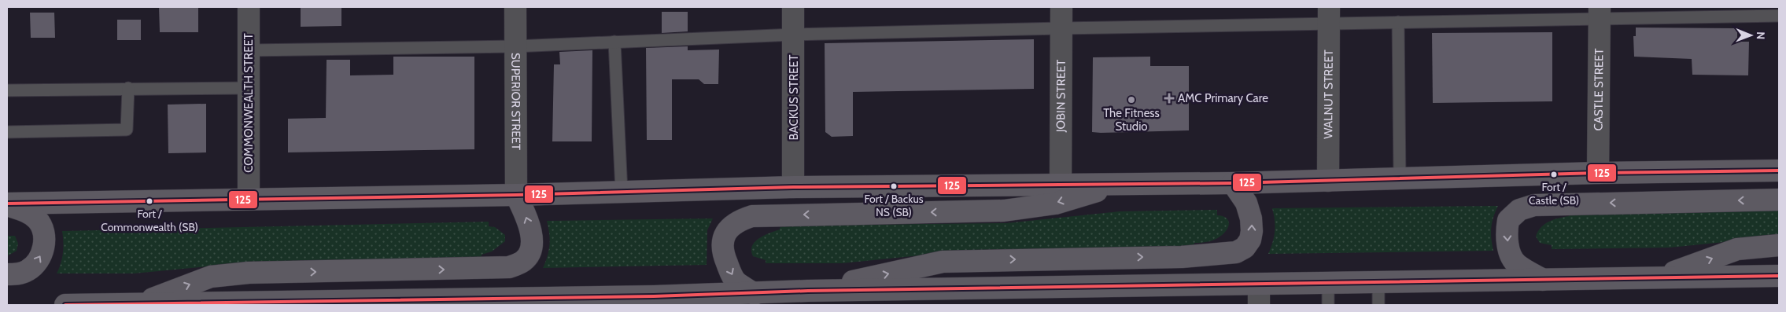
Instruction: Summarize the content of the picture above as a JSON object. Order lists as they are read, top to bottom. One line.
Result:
{"streets":{"street":["CASTLE STREET","WALNUT STREET","JOBIN STREET","BACKUS STREET","SUPERIOR STREET","COMMONWEALTH STREET"]},"places":{"health":["AMC Primary Care"],"other":["The Fitness Studio","Fort / Castle (SB)","Fort / Backus NS (SB)","Fort / Commonwealth (SB)"]},"lines":["transit line 125"],"north":"right"}
